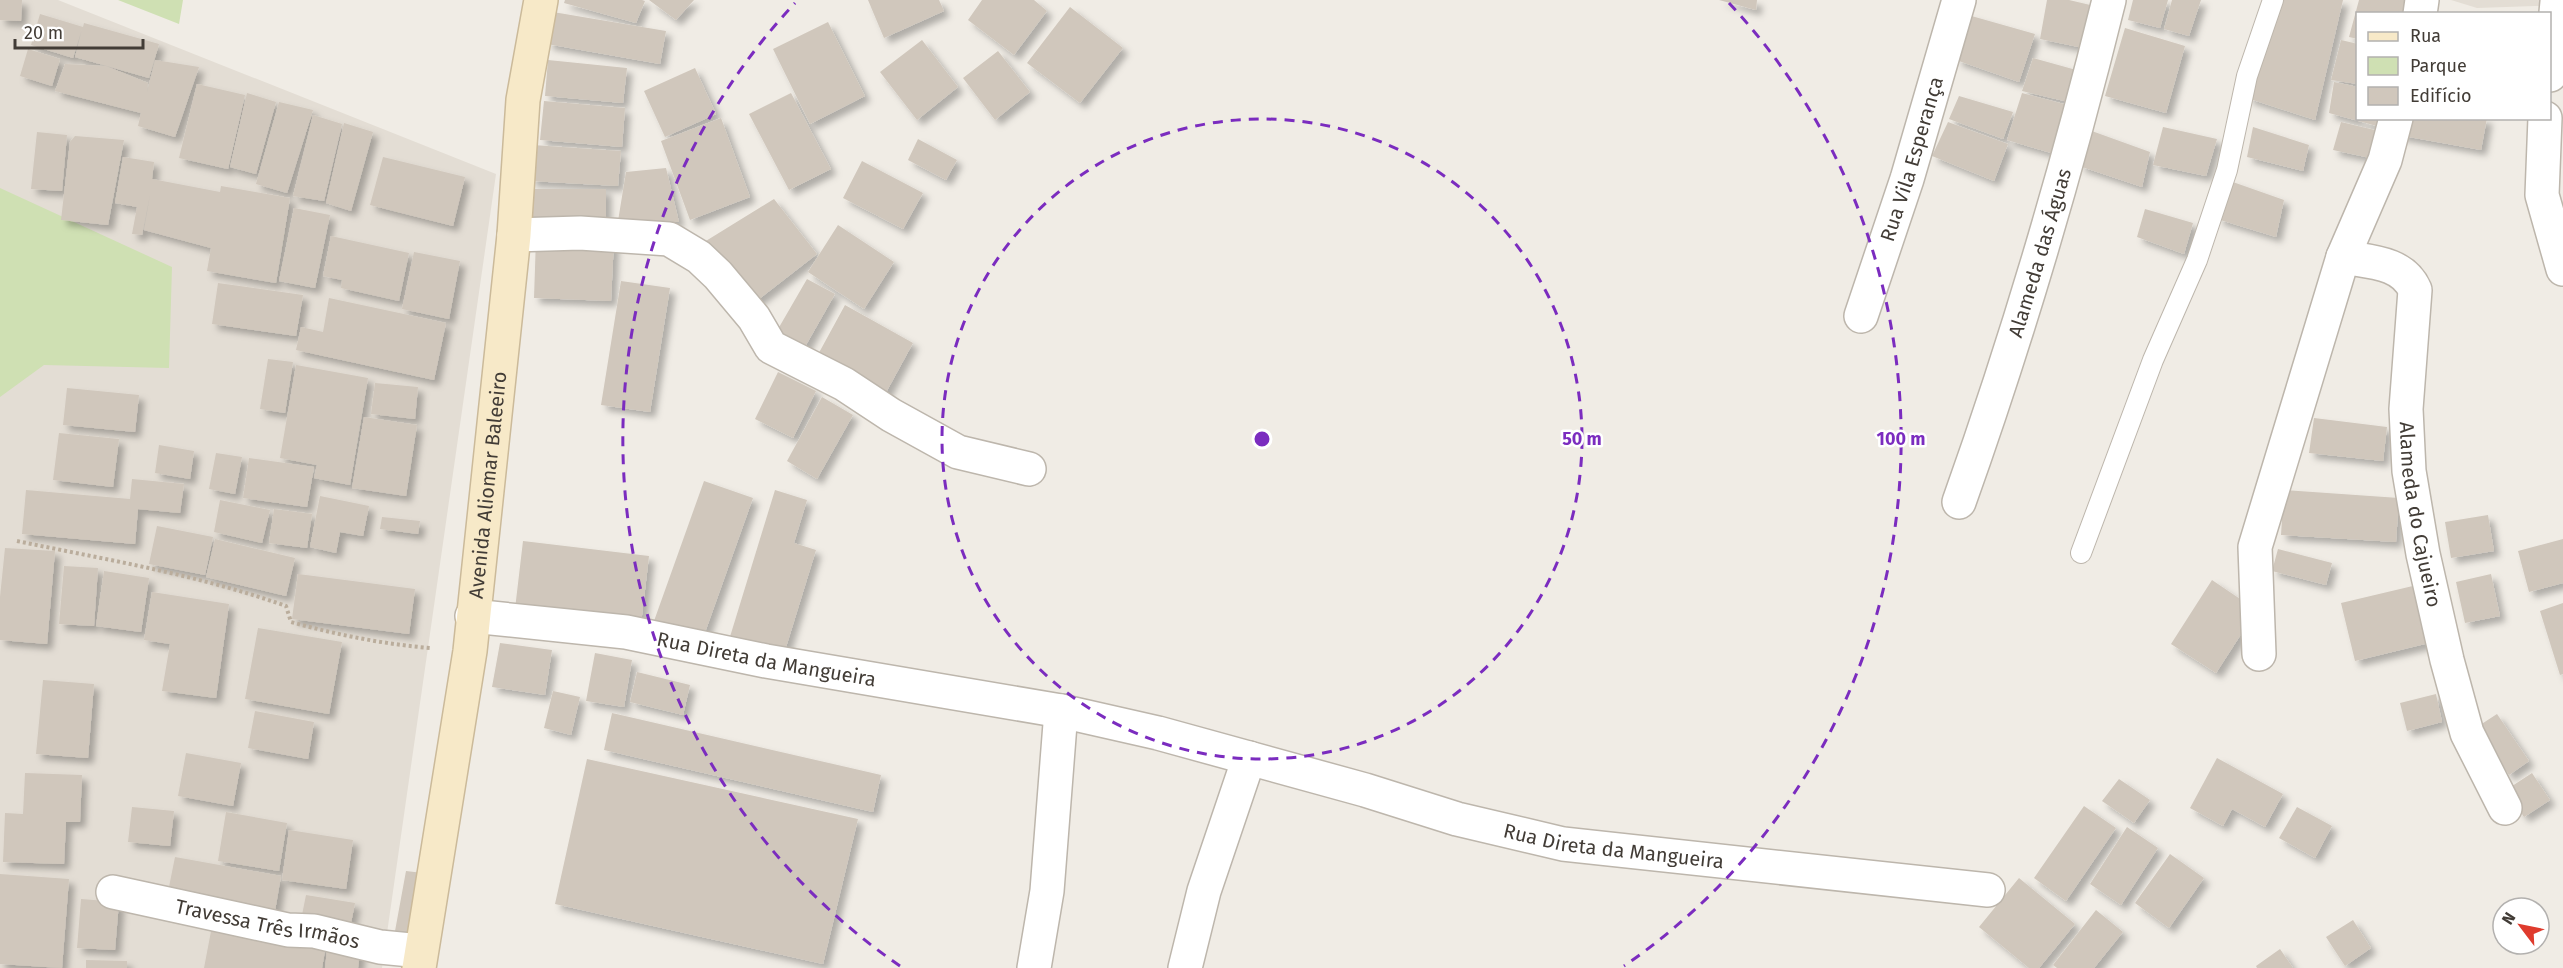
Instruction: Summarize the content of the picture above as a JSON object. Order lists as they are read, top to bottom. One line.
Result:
{"streets":{"main road":["Avenida Aliomar Baleeiro"],"street":["Rua Vila Esperança","Alameda das Águas","Alameda do Cajueiro","Rua Direta da Mangueira","Travessa Três Irmãos"]},"crossings":[["Avenida Aliomar Baleeiro","Rua Direta da Mangueira"],["Avenida Aliomar Baleeiro","Travessa Três Irmãos"]],"legend":["Rua","Parque","Edifício"],"scale_bar":"20 m","north":"top left","rings":["50 m","100 m"]}
